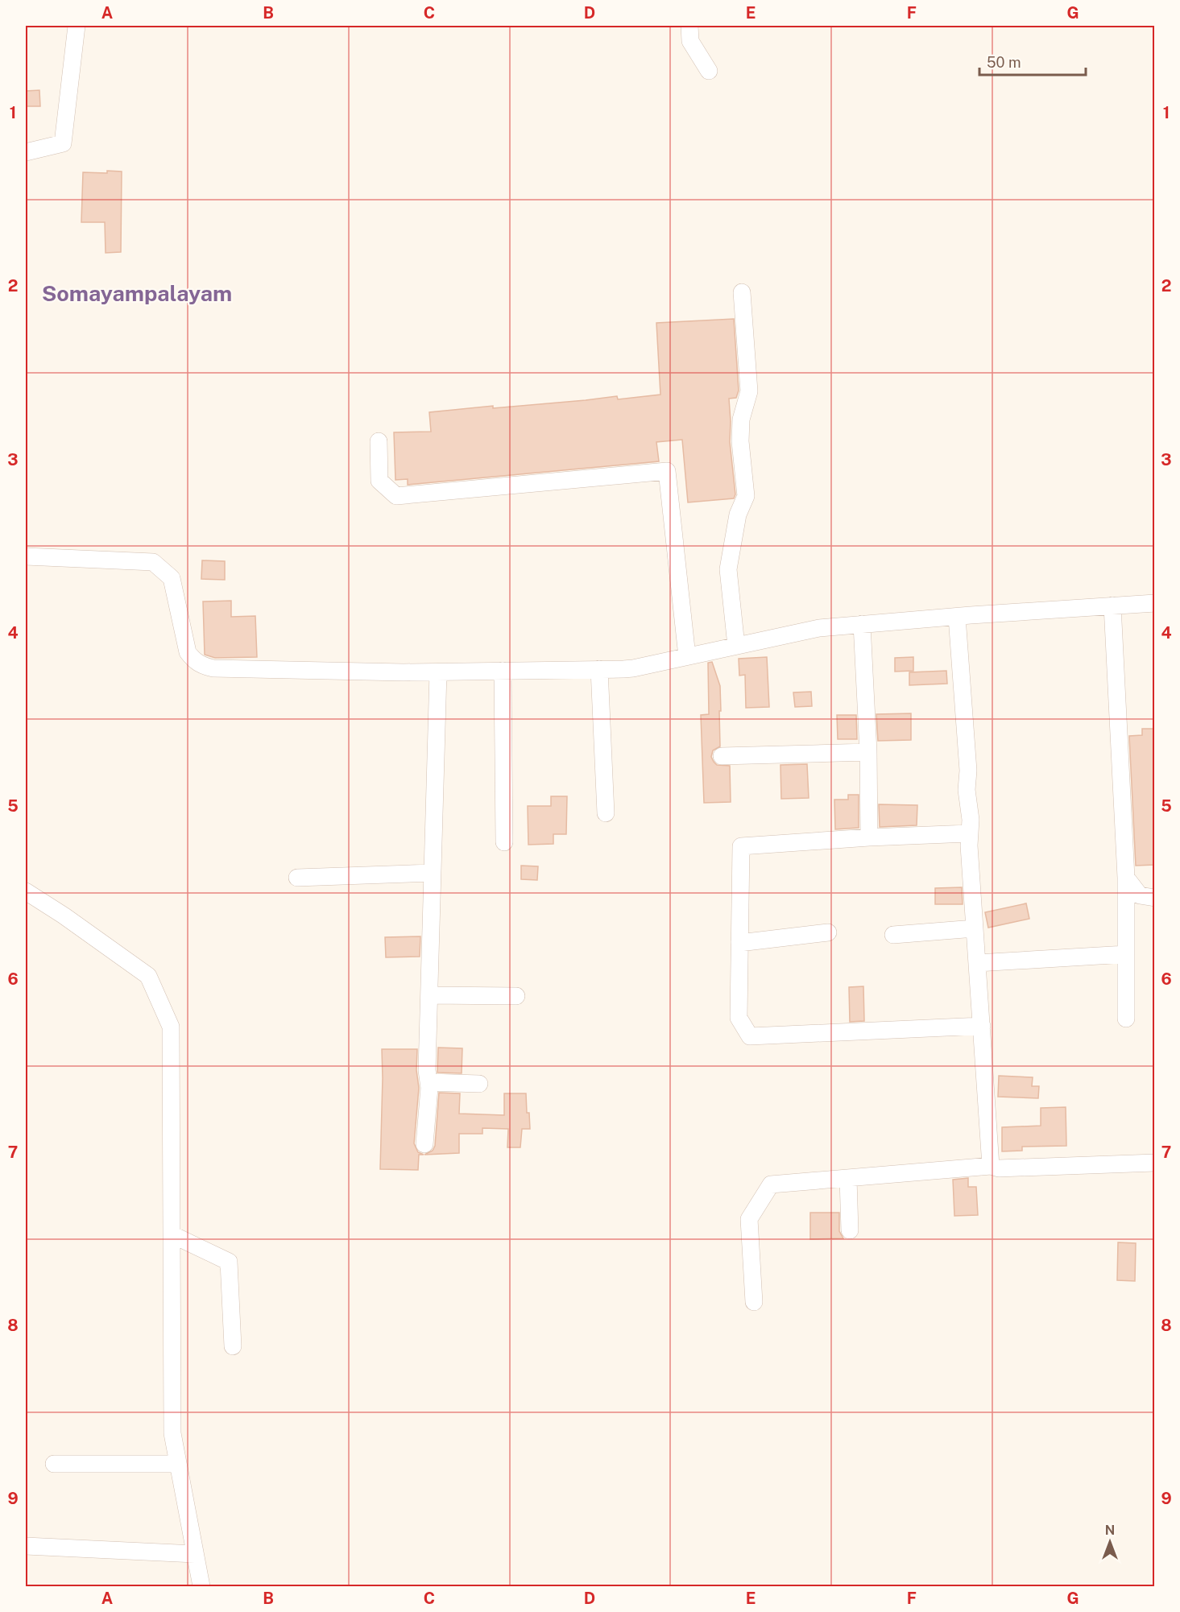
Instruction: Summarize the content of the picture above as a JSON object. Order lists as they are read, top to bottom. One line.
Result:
{"districts":["Somayampalayam"],"scale_bar":"50 m","north":"top","grid":{"columns":["A","B","C","D","E","F","G"],"rows":["1","2","3","4","5","6","7","8","9"]}}
